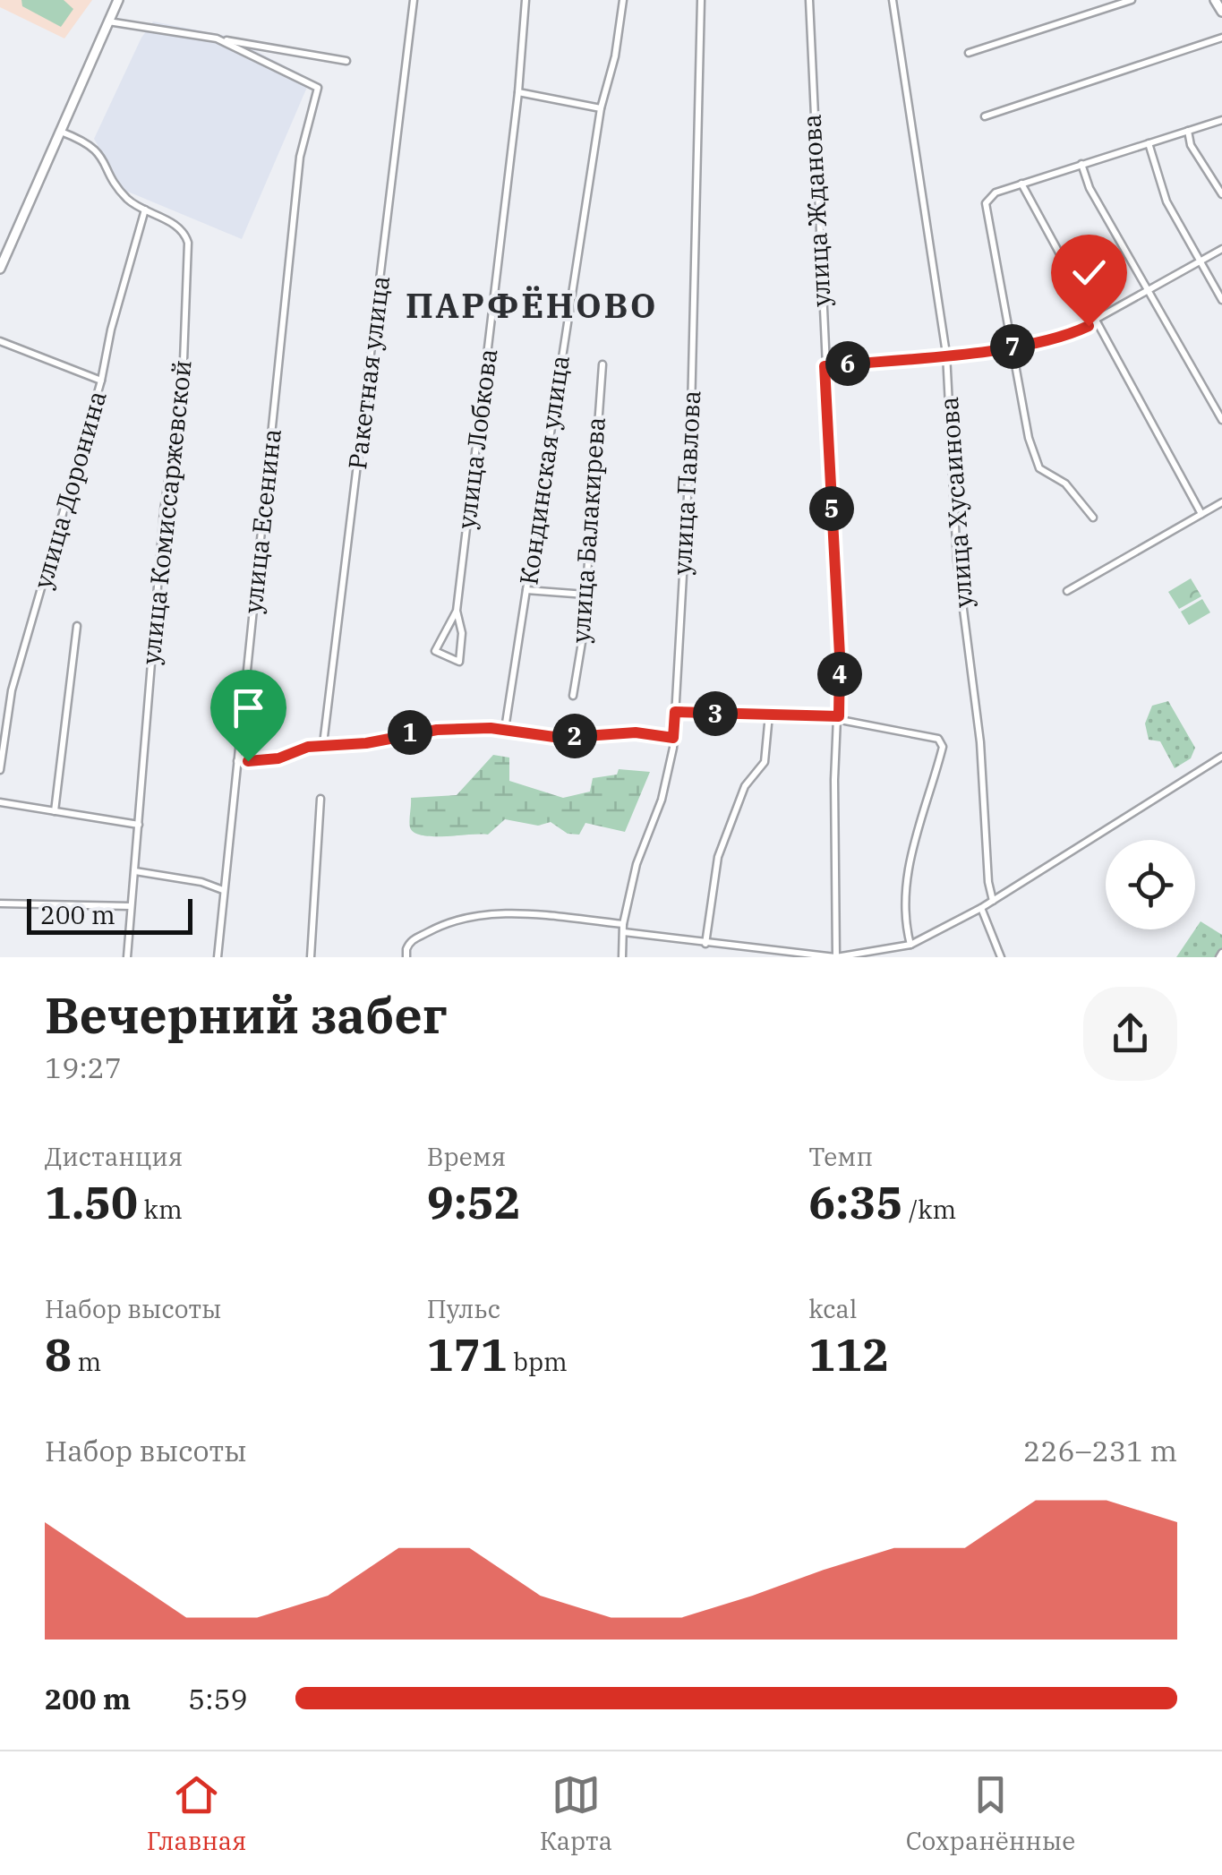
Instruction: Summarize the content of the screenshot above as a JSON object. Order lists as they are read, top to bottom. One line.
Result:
{"streets":{"street":["улица Жданова","Ракетная улица","улица Лобкова","Кондинская улица","улица Павлова","улица Доронина","улица Хусаинова","улица Комиссаржевской","улица Есенина","улица Балакирева"]},"crossings":[["улица Доронина","улица Комиссаржевской"]],"districts":["ПАРФЁНОВО"],"scale_bar":"200 m","page":{"pins":["7","6","5","4","3","1","2"],"scale":"200 m","heading":["Вечерний забег","19:27"],"stats":[["Дистанция","1.50 km"],["Время","9:52"],["Темп","6:35 /km"],["Набор высоты","8 m"],["Пульс","171 bpm"],["kcal","112"]],"chart":["Набор высоты","226–231 m"],"list":[{"name":"200 m","note":"5:59"}],"tabs":["Главная","Карта","Сохранённые"]}}
